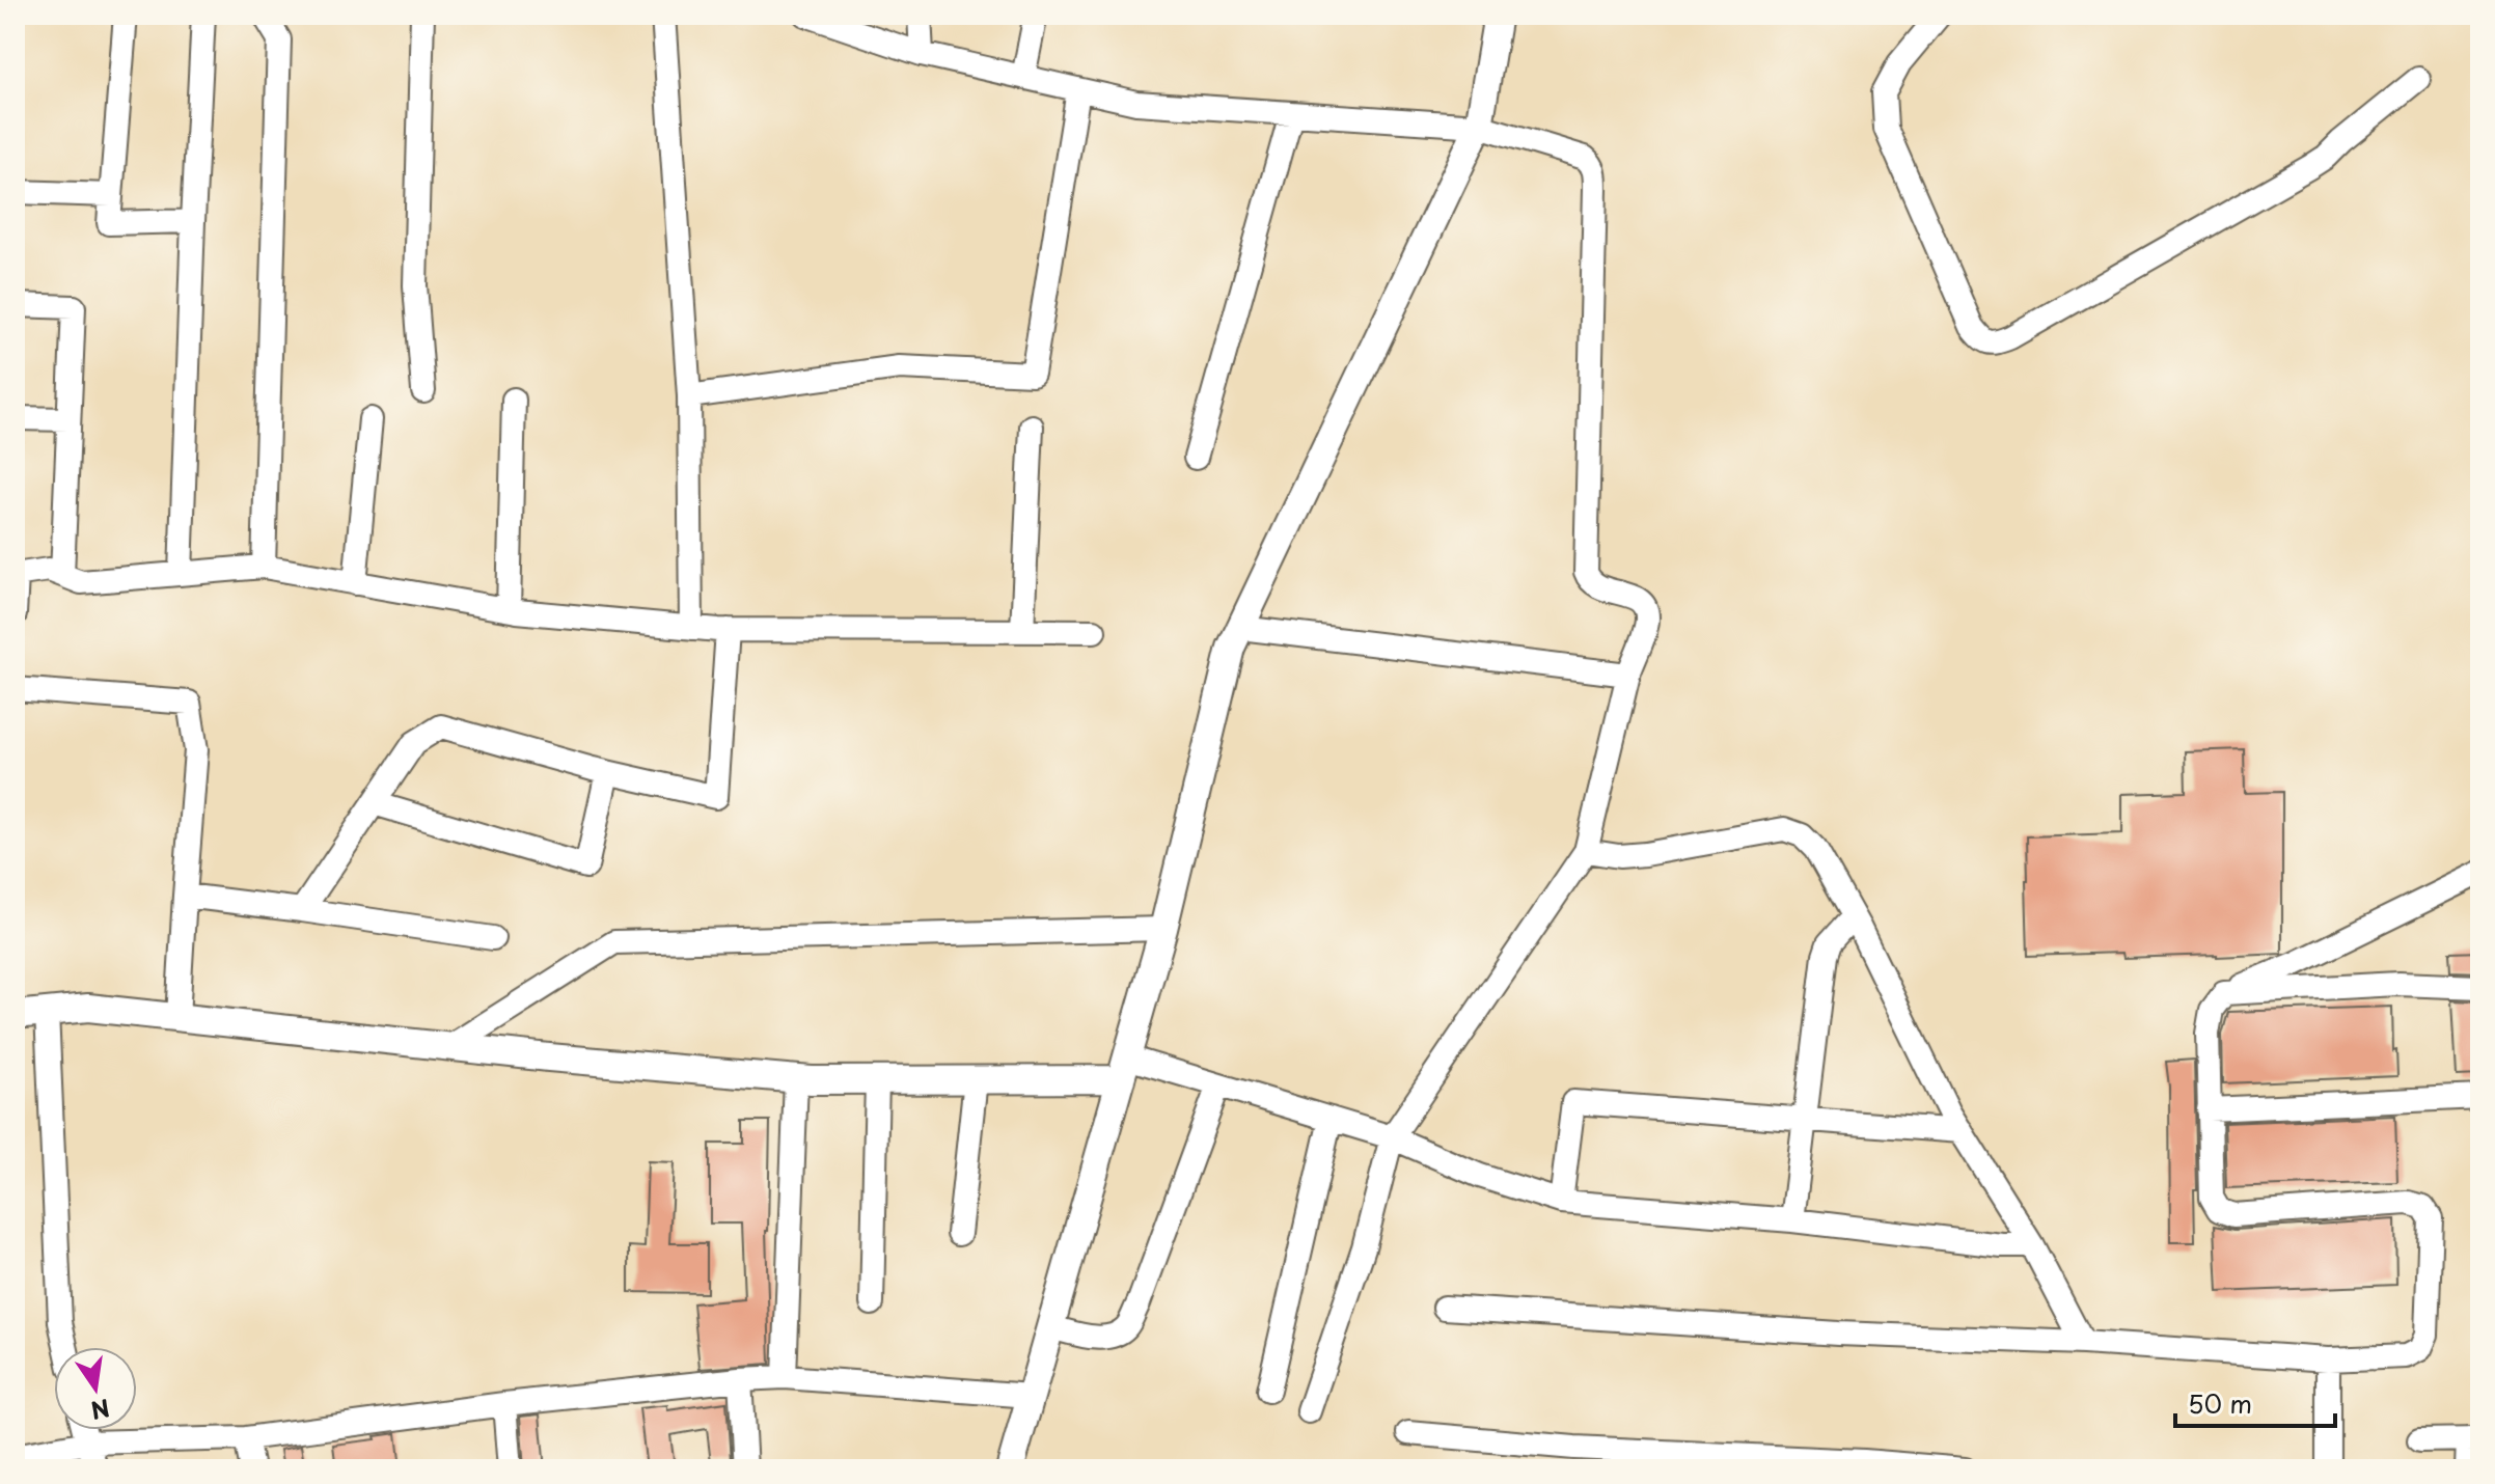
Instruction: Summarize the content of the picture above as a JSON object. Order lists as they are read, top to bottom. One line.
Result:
{"scale_bar":"50 m","north":"bottom"}
